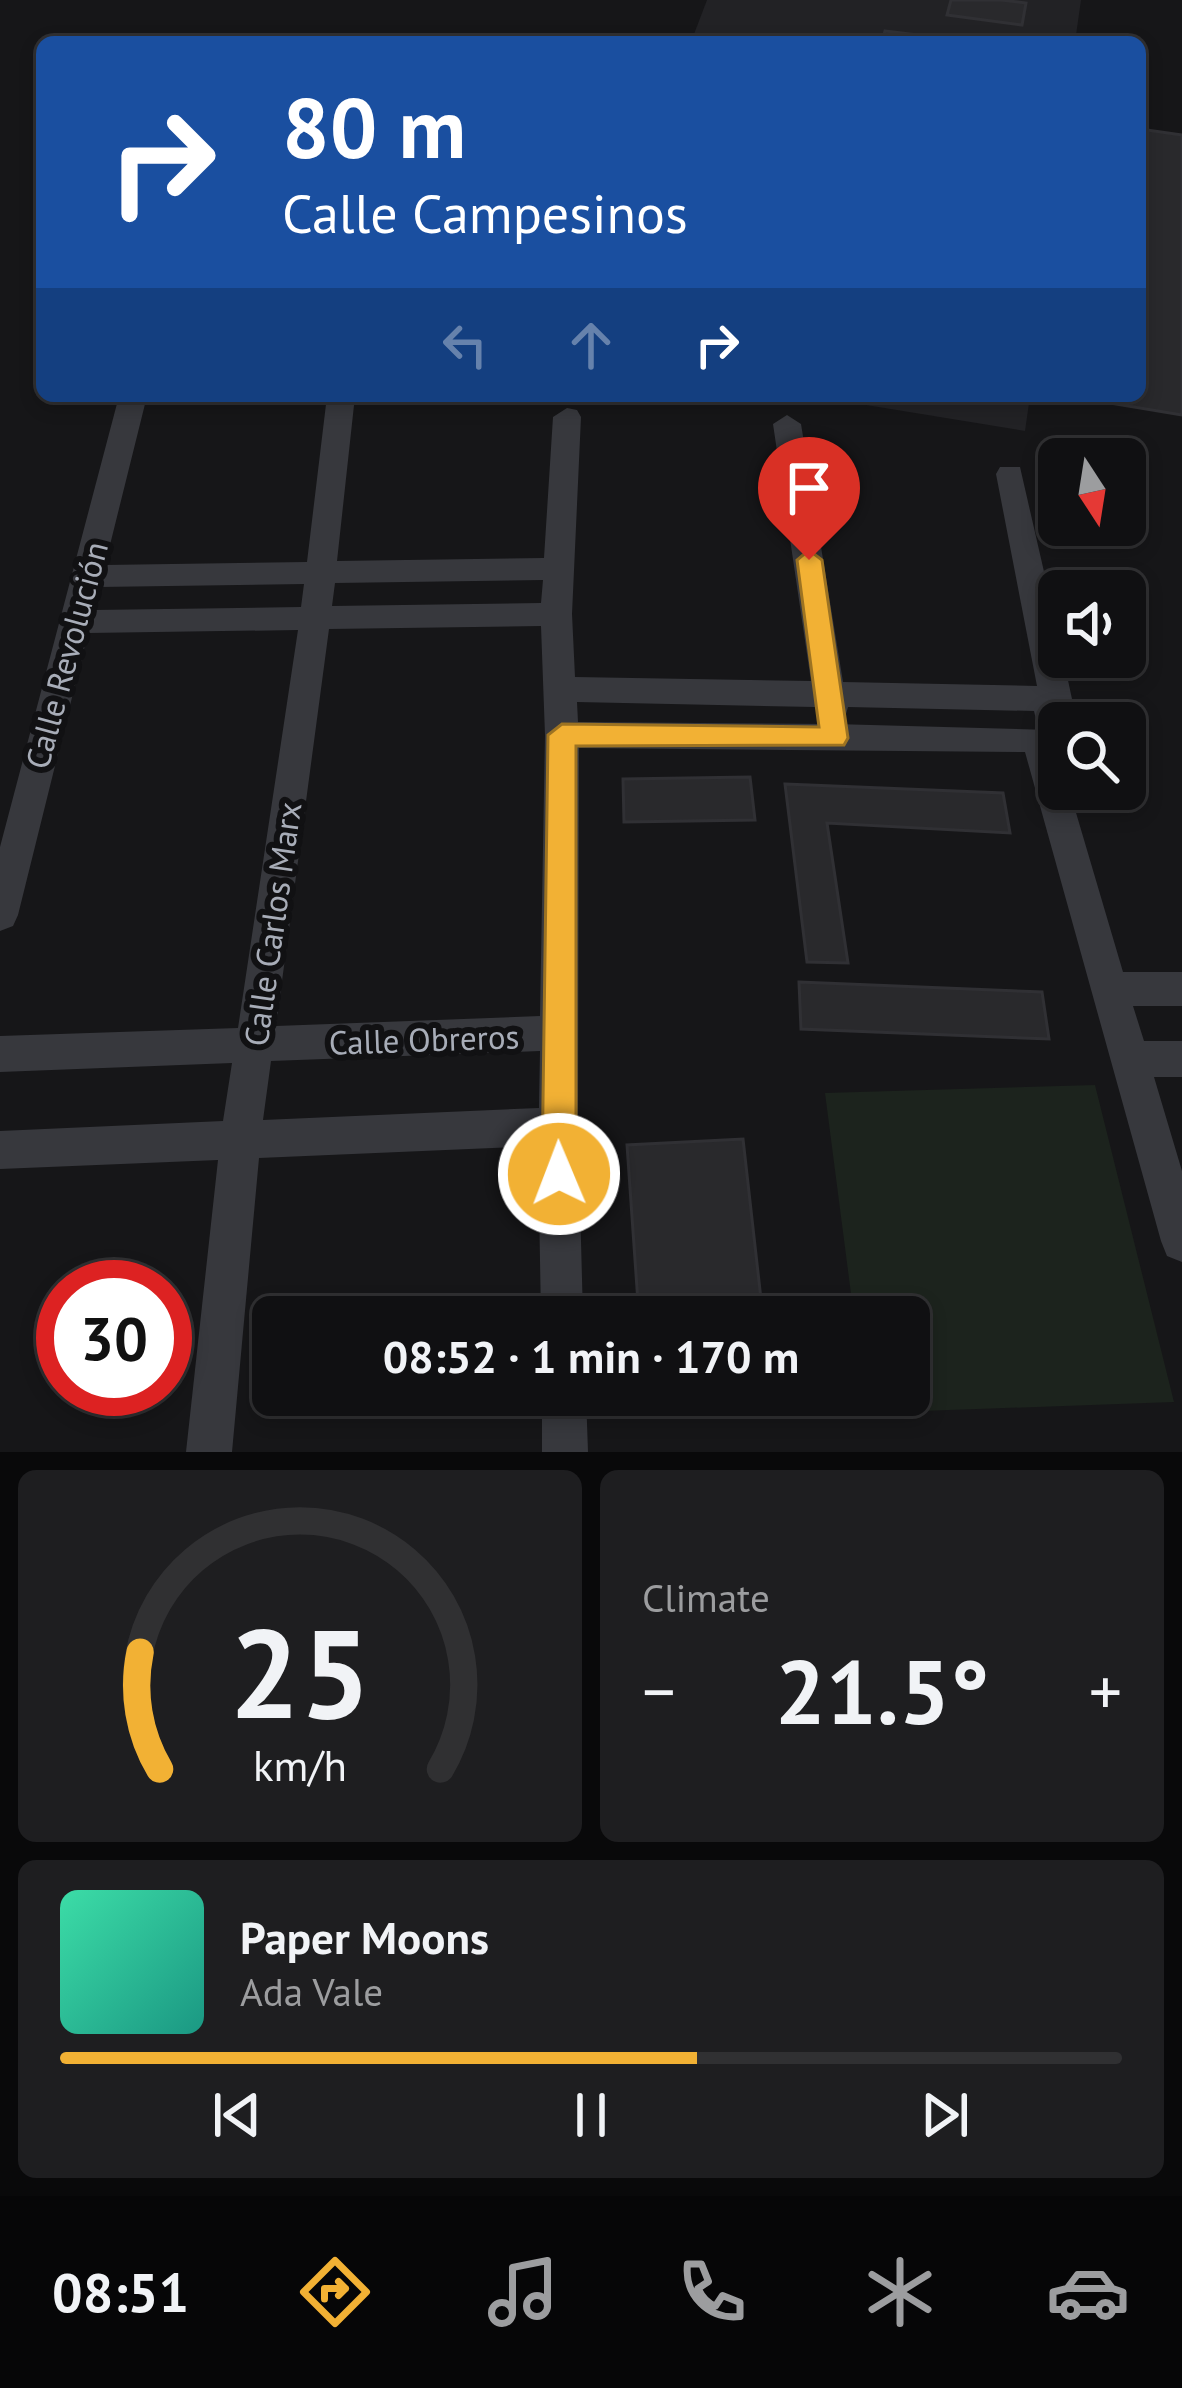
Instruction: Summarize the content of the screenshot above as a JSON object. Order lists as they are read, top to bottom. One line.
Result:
{"streets":{"street":["Calle Revolución","Calle Carlos Marx","Calle Obreros"]},"crossings":[["Calle Carlos Marx","Calle Obreros"]],"north":"bottom","page":{"turn":["80 m","Calle Campesinos"],"limit":"30","trip":"08:52 · 1 min · 170 m","tile":"Climate","heat":["−","21.5°","+"],"song":["Paper Moons","Ada Vale"],"tabs":"08:51","gauge":["25","km/h"]}}
